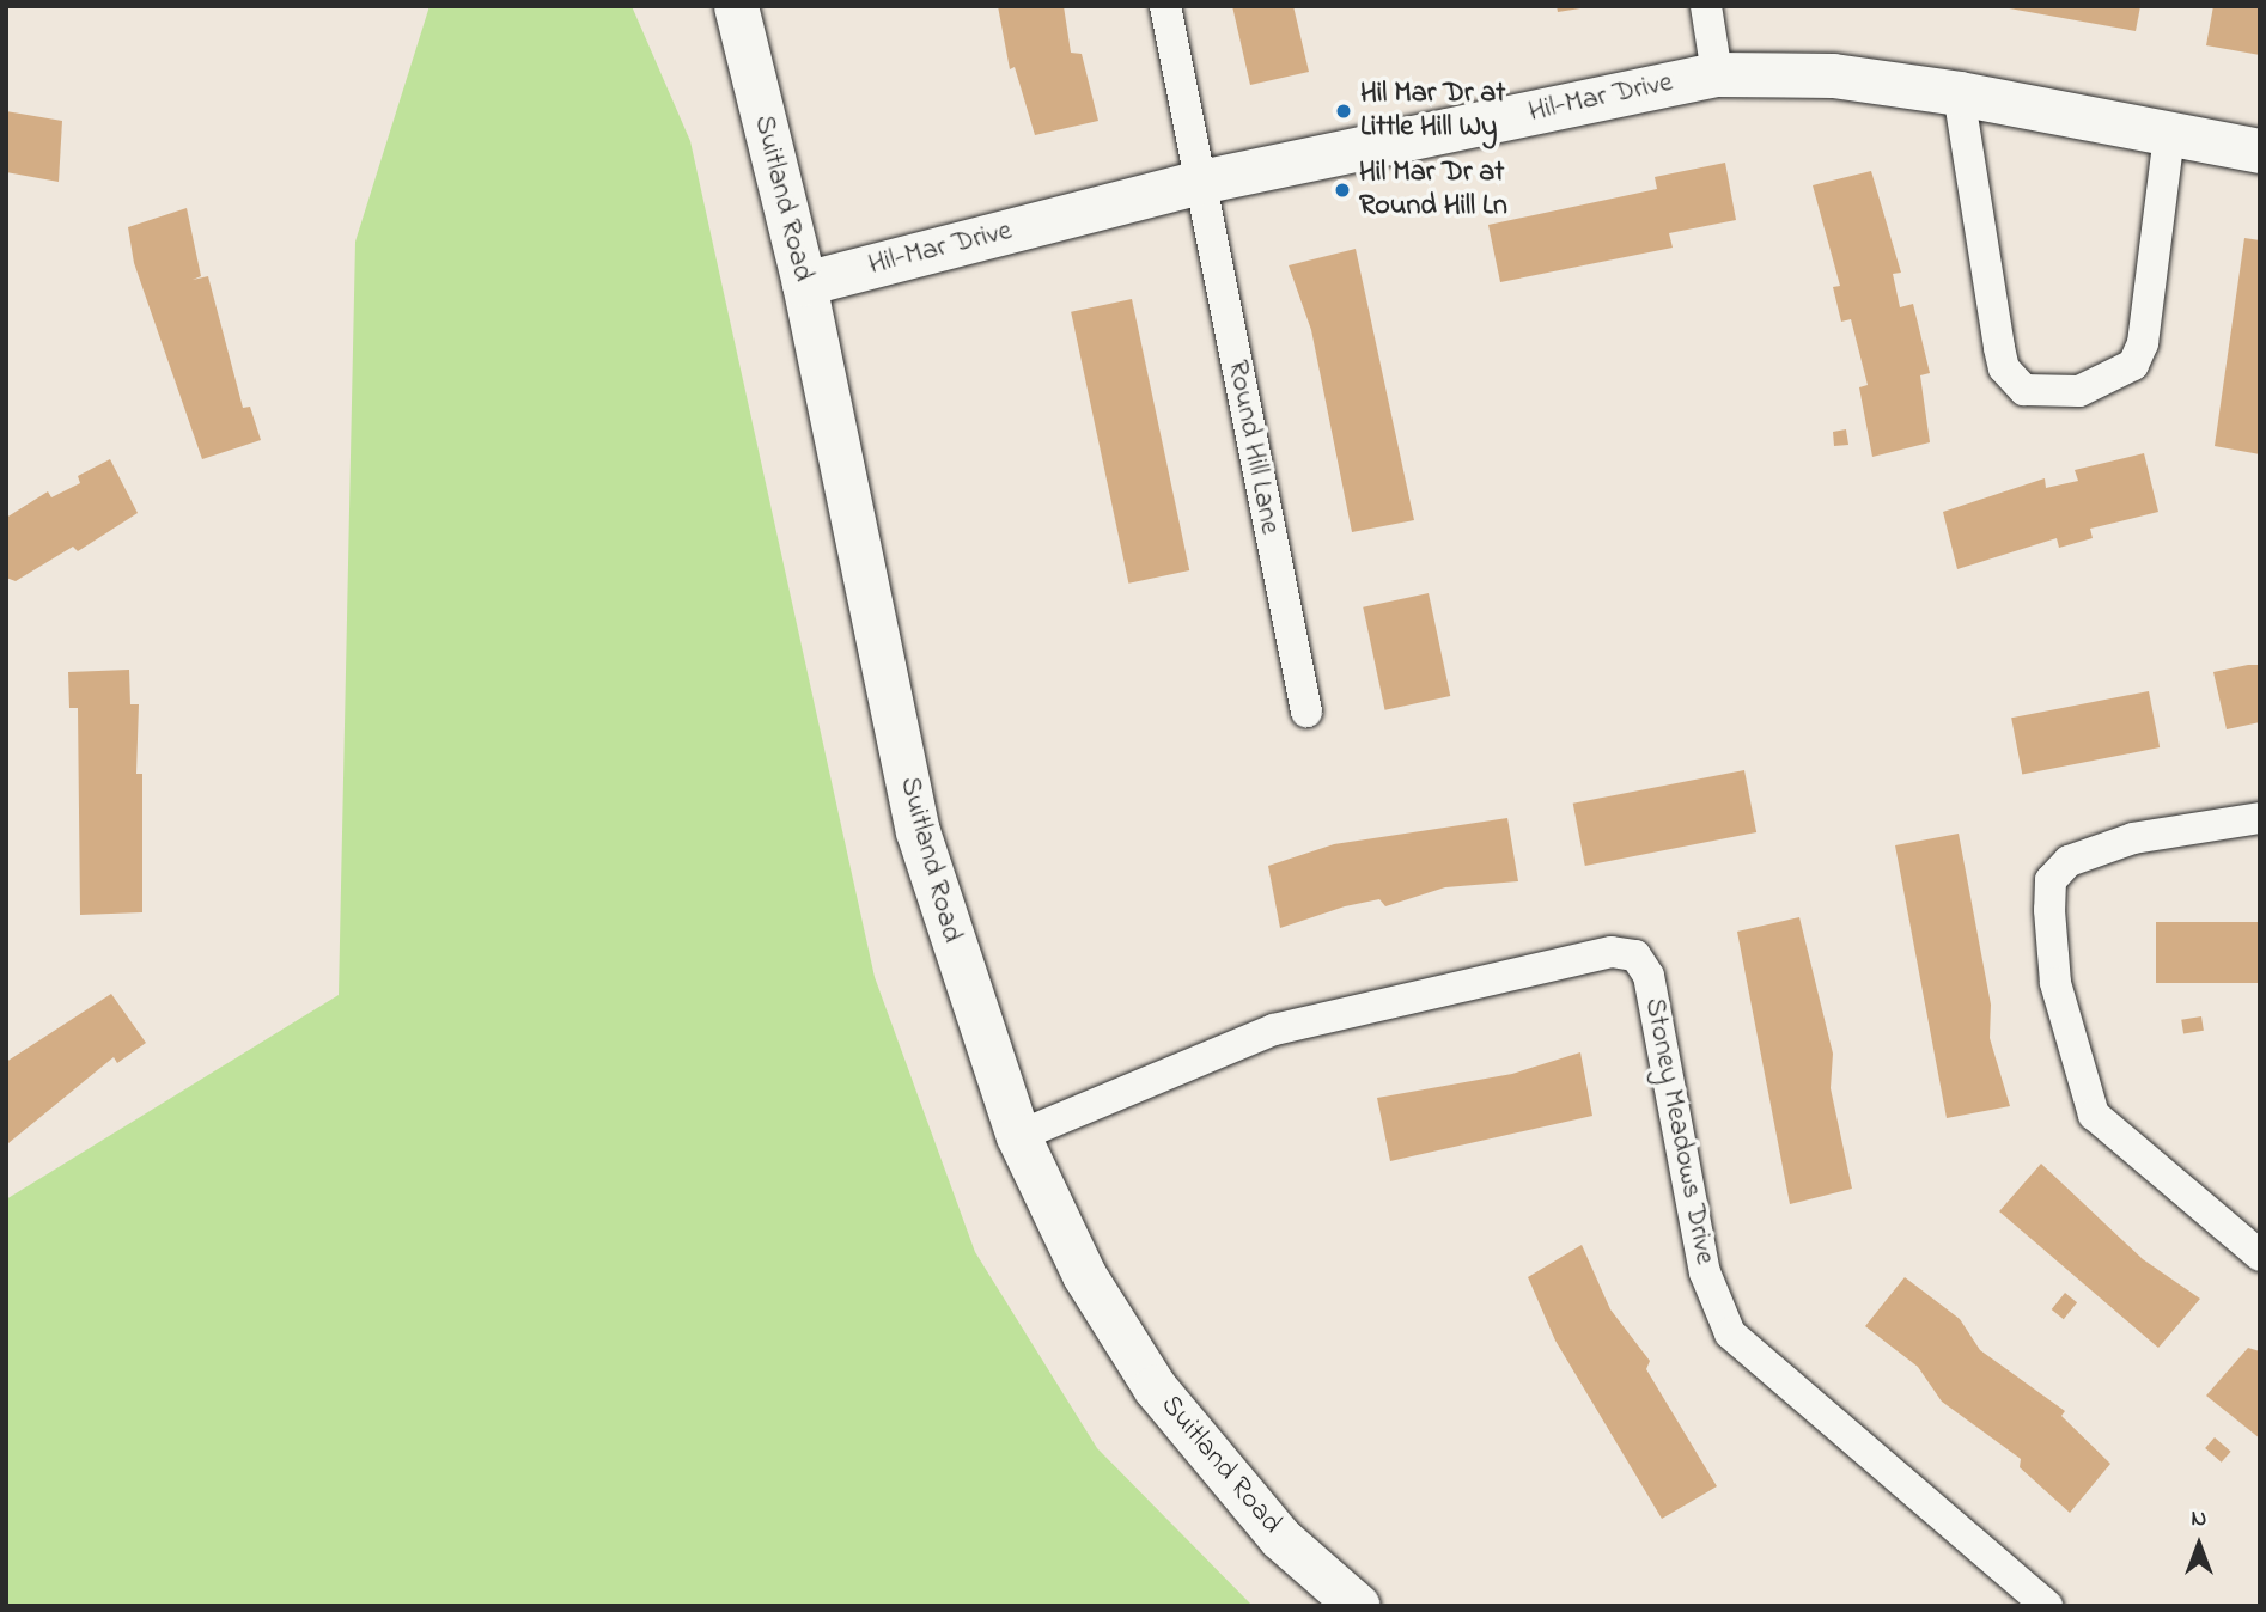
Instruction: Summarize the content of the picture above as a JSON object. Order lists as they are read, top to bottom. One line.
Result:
{"streets":{"main road":["Hil-Mar Drive","Suitland Road"],"street":["Round Hill Lane","Stoney Meadows Drive"]},"crossings":[["Hil-Mar Drive","Suitland Road"],["Hil-Mar Drive","Round Hill Lane"],["Suitland Road","Stoney Meadows Drive"]],"places":["Hil Mar Dr at Little Hill Wy","Hil Mar Dr at Round Hill Ln"],"north":"top"}
